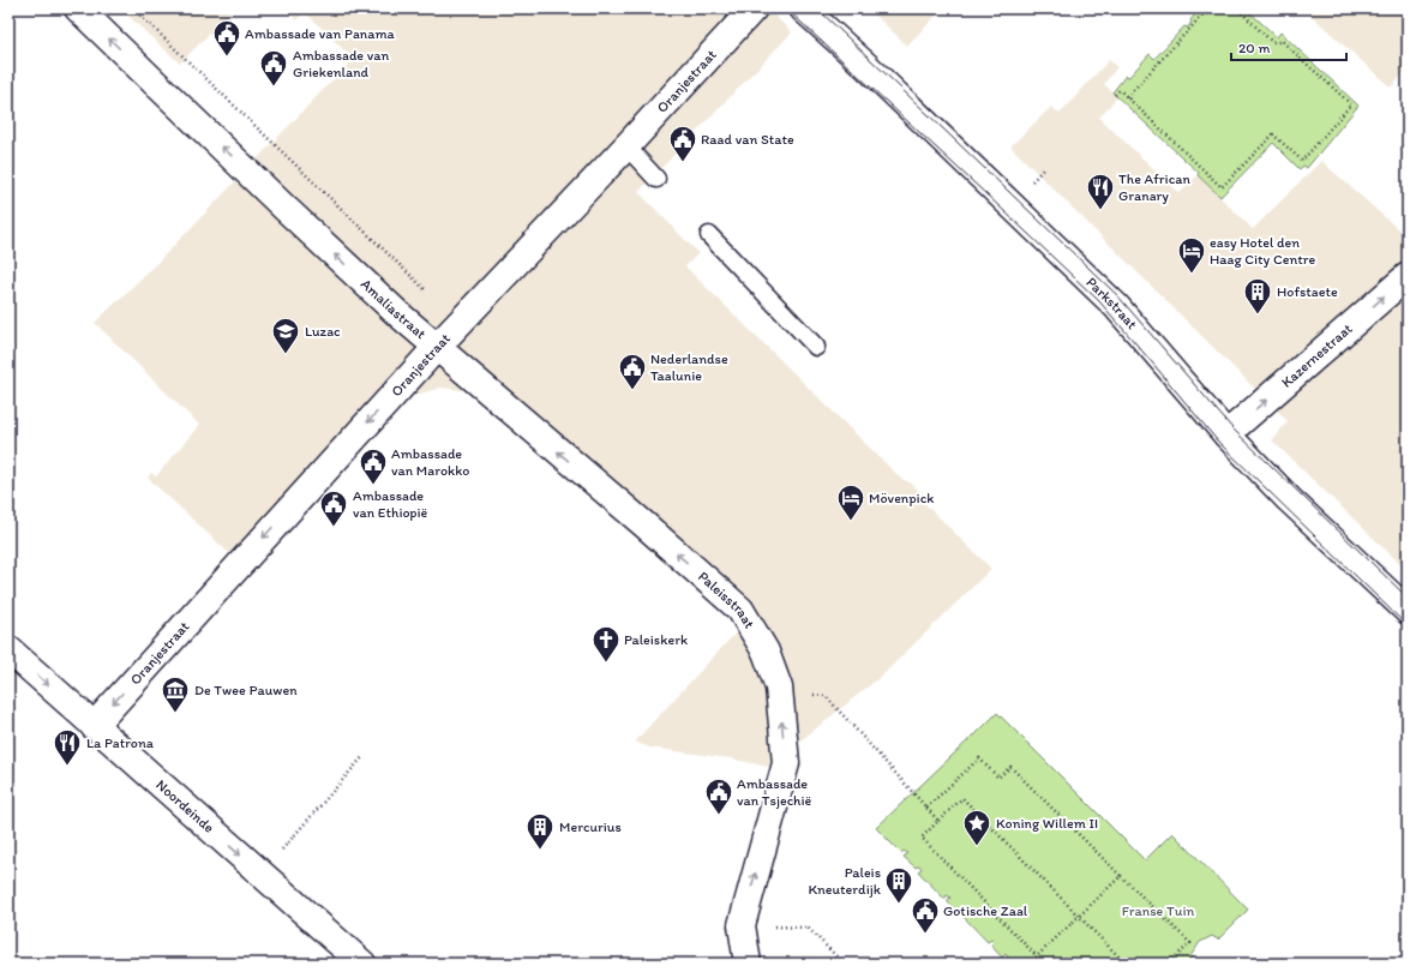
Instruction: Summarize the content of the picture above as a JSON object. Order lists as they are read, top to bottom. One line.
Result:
{"streets":{"street":["Oranjestraat","Parkstraat","Amaliastraat","Kazernestraat","Paleisstraat","Noordeinde"]},"crossings":[["Oranjestraat","Amaliastraat"],["Oranjestraat","Paleisstraat"],["Oranjestraat","Noordeinde"],["Parkstraat","Kazernestraat"],["Amaliastraat","Paleisstraat"]],"one_way":["Oranjestraat","Amaliastraat","Kazernestraat","Paleisstraat","Noordeinde"],"parks":["Franse Tuin"],"places":{"public building":["Ambassade van Panama","Ambassade van Griekenland","Raad van State","Nederlandse Taalunie","Ambassade van Marokko","Ambassade van Ethiopië","Ambassade van Tsjechië","Gotische Zaal"],"restaurant":["The African Granary","La Patrona"],"hotel":["easy Hotel den Haag City Centre","Mövenpick"],"building":["Hofstaete","Mercurius","Paleis Kneuterdijk"],"school or university":["Luzac"],"church":["Paleiskerk"],"museum":["De Twee Pauwen"],"place":["Koning Willem II"]},"scale_bar":"20 m"}
